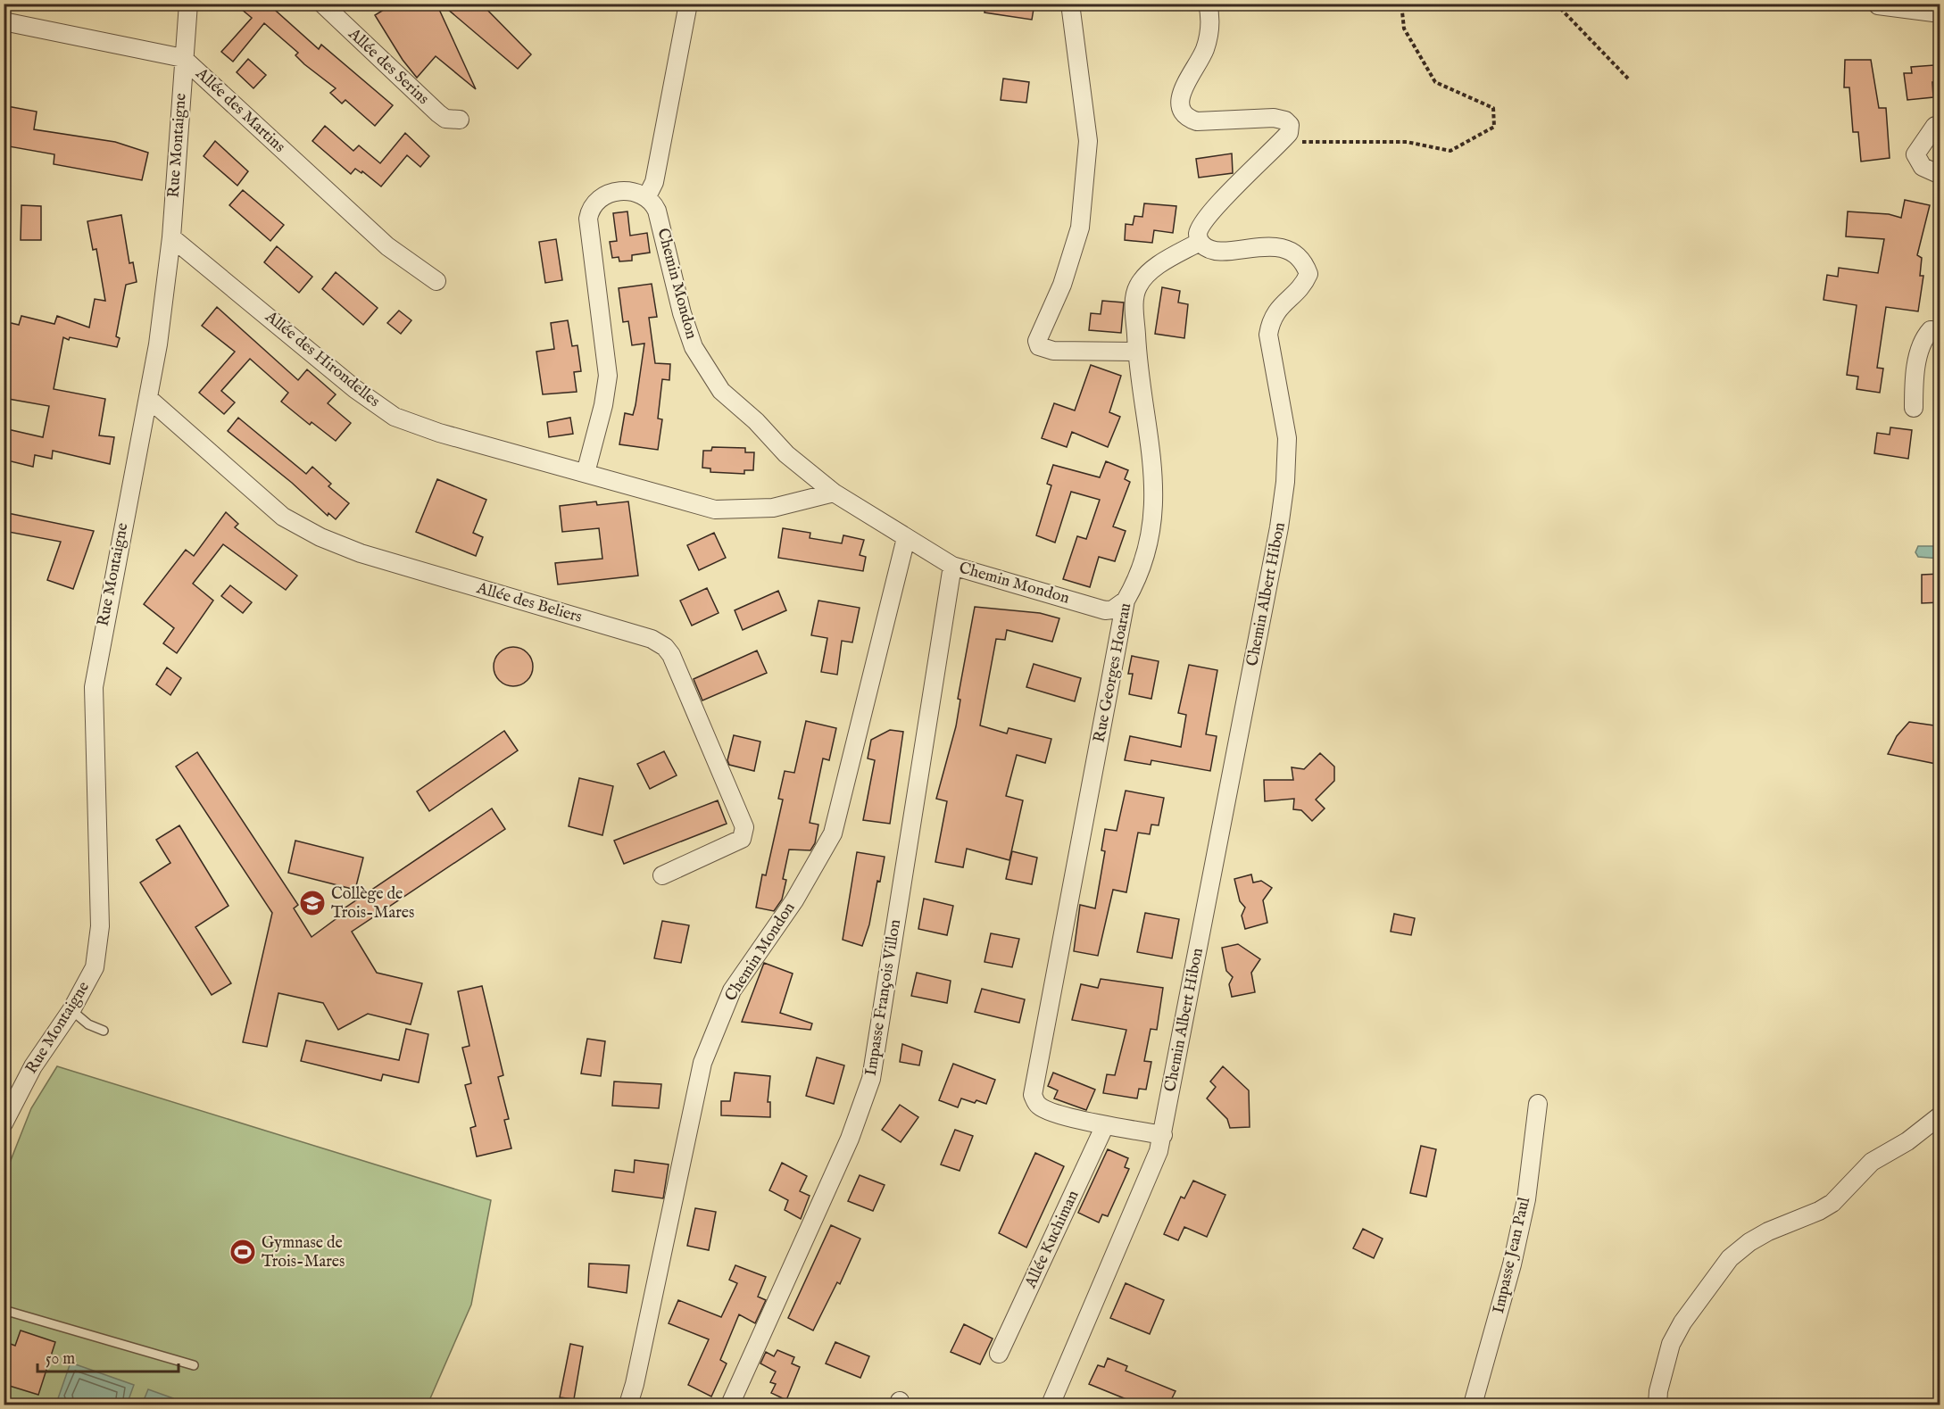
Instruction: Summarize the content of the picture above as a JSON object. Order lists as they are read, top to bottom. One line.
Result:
{"streets":{"street":["Allée des Serins","Allée des Martins","Rue Montaigne","Chemin Mondon","Allée des Hirondelles","Chemin Albert Hibon","Allée des Beliers","Rue Georges Hoarau","Impasse François Villon","Allée Kuchiman","Impasse Jean Paul"]},"crossings":[["Allée des Martins","Rue Montaigne"],["Rue Montaigne","Allée des Hirondelles"],["Rue Montaigne","Allée des Beliers"],["Chemin Mondon","Allée des Hirondelles"],["Chemin Mondon","Rue Georges Hoarau"],["Chemin Mondon","Impasse François Villon"],["Chemin Albert Hibon","Rue Georges Hoarau"],["Rue Georges Hoarau","Allée Kuchiman"]],"places":{"school or university":["Collège de Trois-Mares"],"sports":["Gymnase de Trois-Mares"]},"scale_bar":"50 m"}
